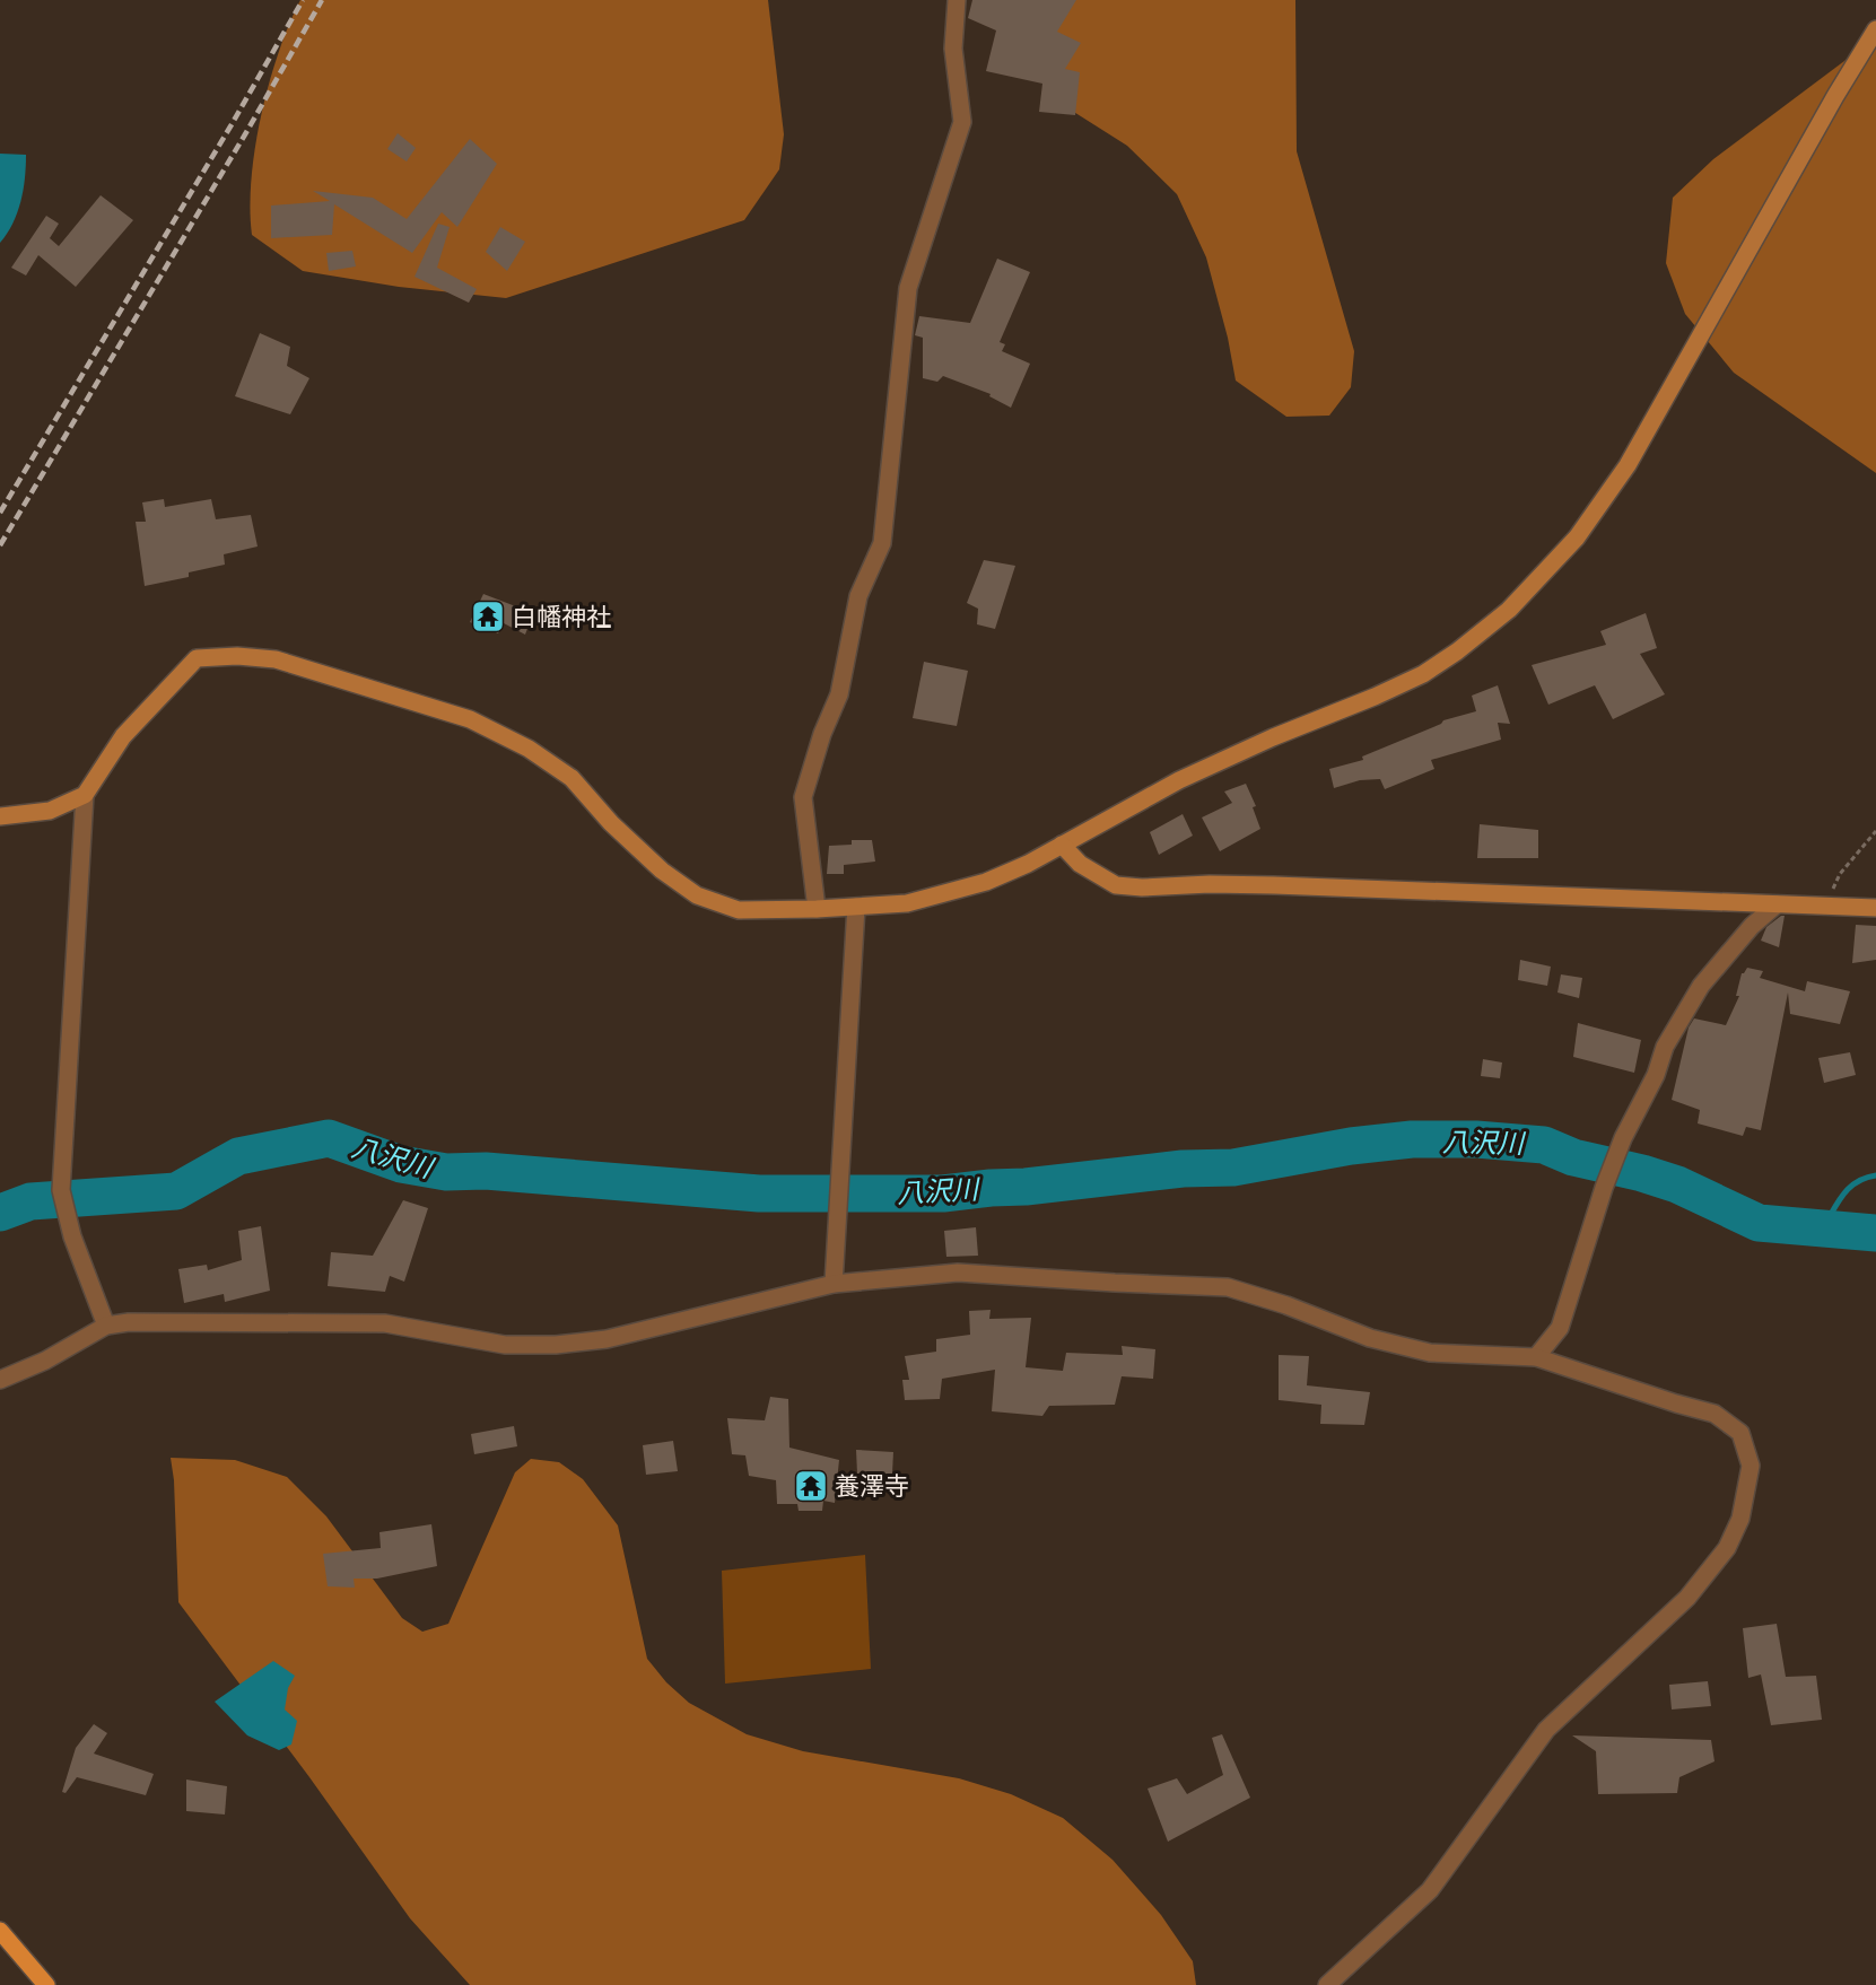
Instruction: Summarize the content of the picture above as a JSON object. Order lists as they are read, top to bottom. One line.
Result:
{"water":["八沢川"],"places":{"temple":["白幡神社","養澤寺"]}}
